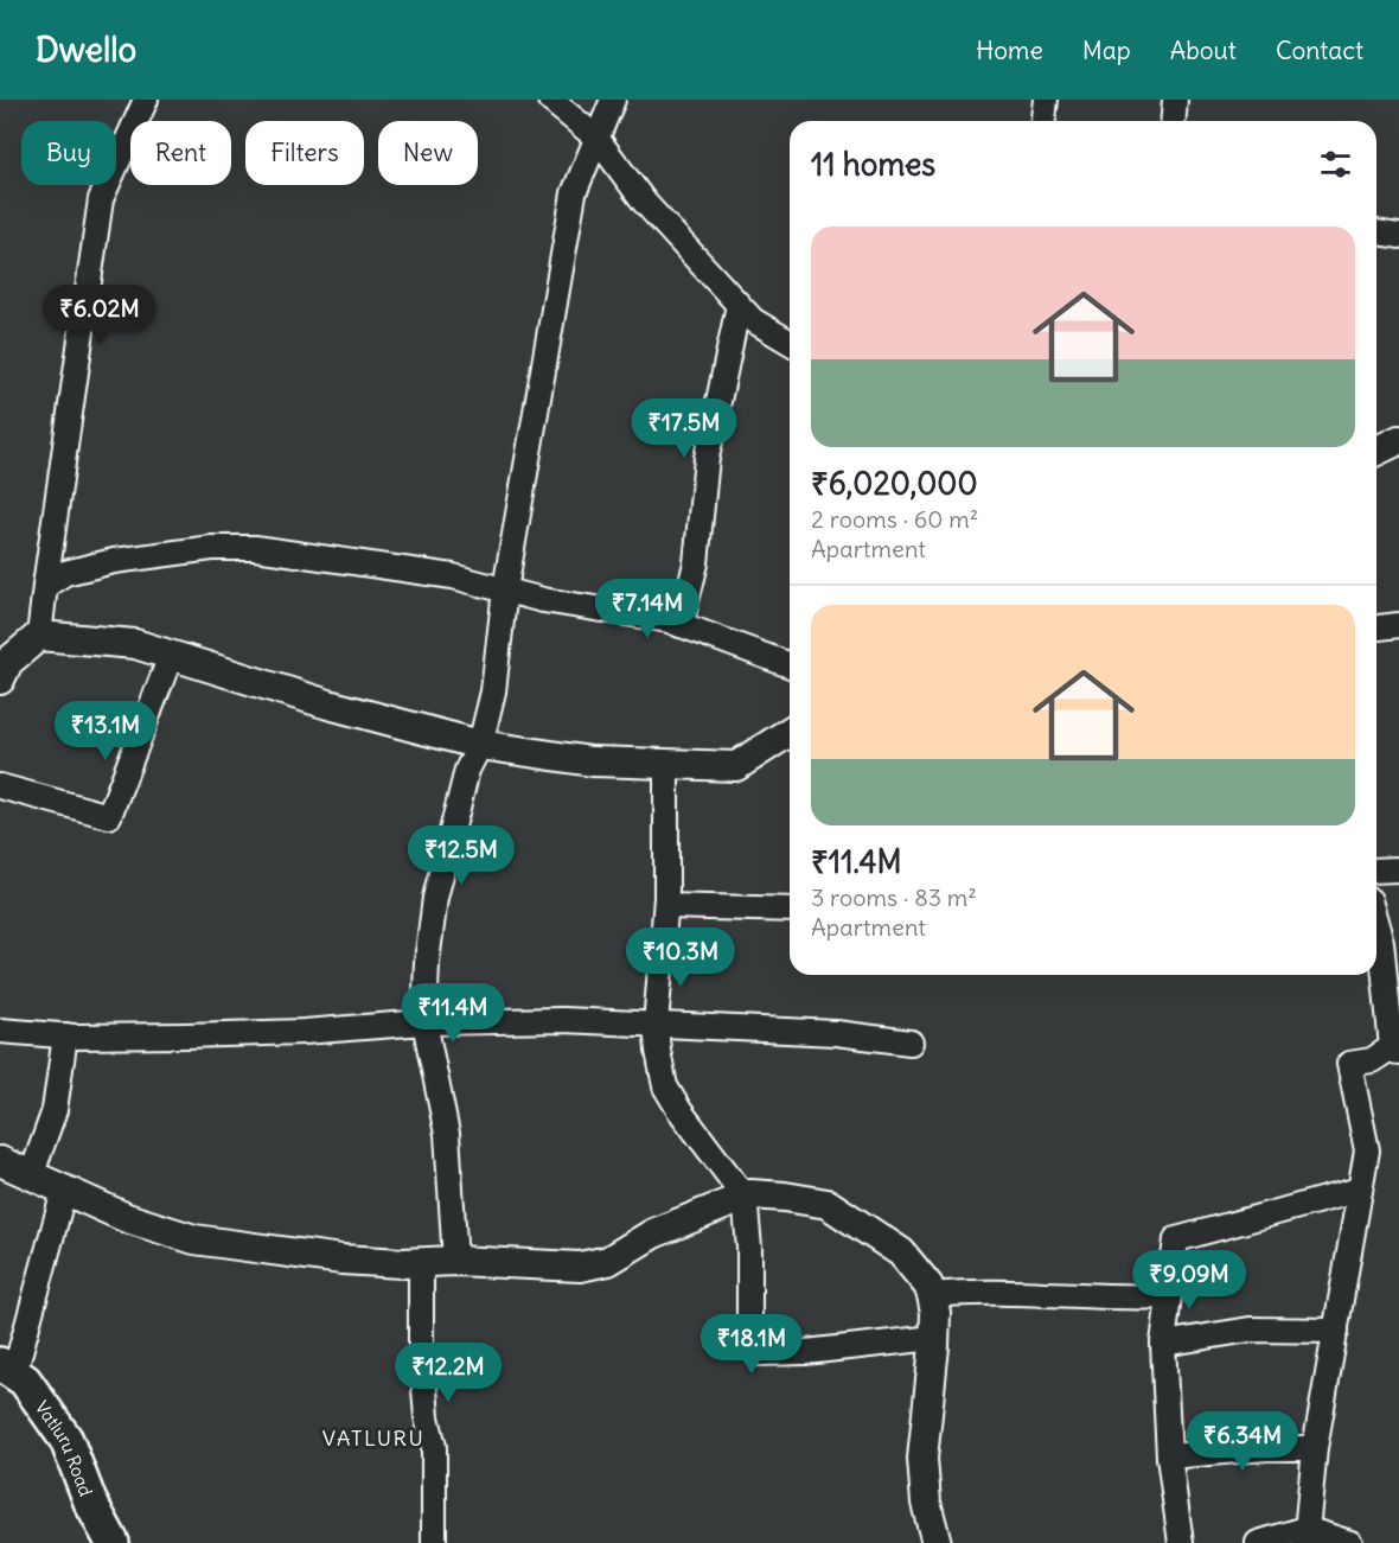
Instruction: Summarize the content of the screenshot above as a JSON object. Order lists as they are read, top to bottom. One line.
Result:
{"streets":{"main road":["Vatluru Road"]},"districts":["VATLURU"],"page":{"header":"Dwello","nav":["Home","Map","About","Contact"],"chip":["Buy","Rent","Filters","New"],"heading":"11 homes","list":[{"name":"₹6,020,000","note":"2 rooms · 60 m² · Apartment"},{"name":"₹11.4M","note":"3 rooms · 83 m² · Apartment"}],"price":["₹6.02M","₹17.5M","₹7.14M","₹13.1M","₹12.5M","₹10.3M","₹11.4M","₹9.09M","₹18.1M","₹12.2M","₹6.34M"]}}
